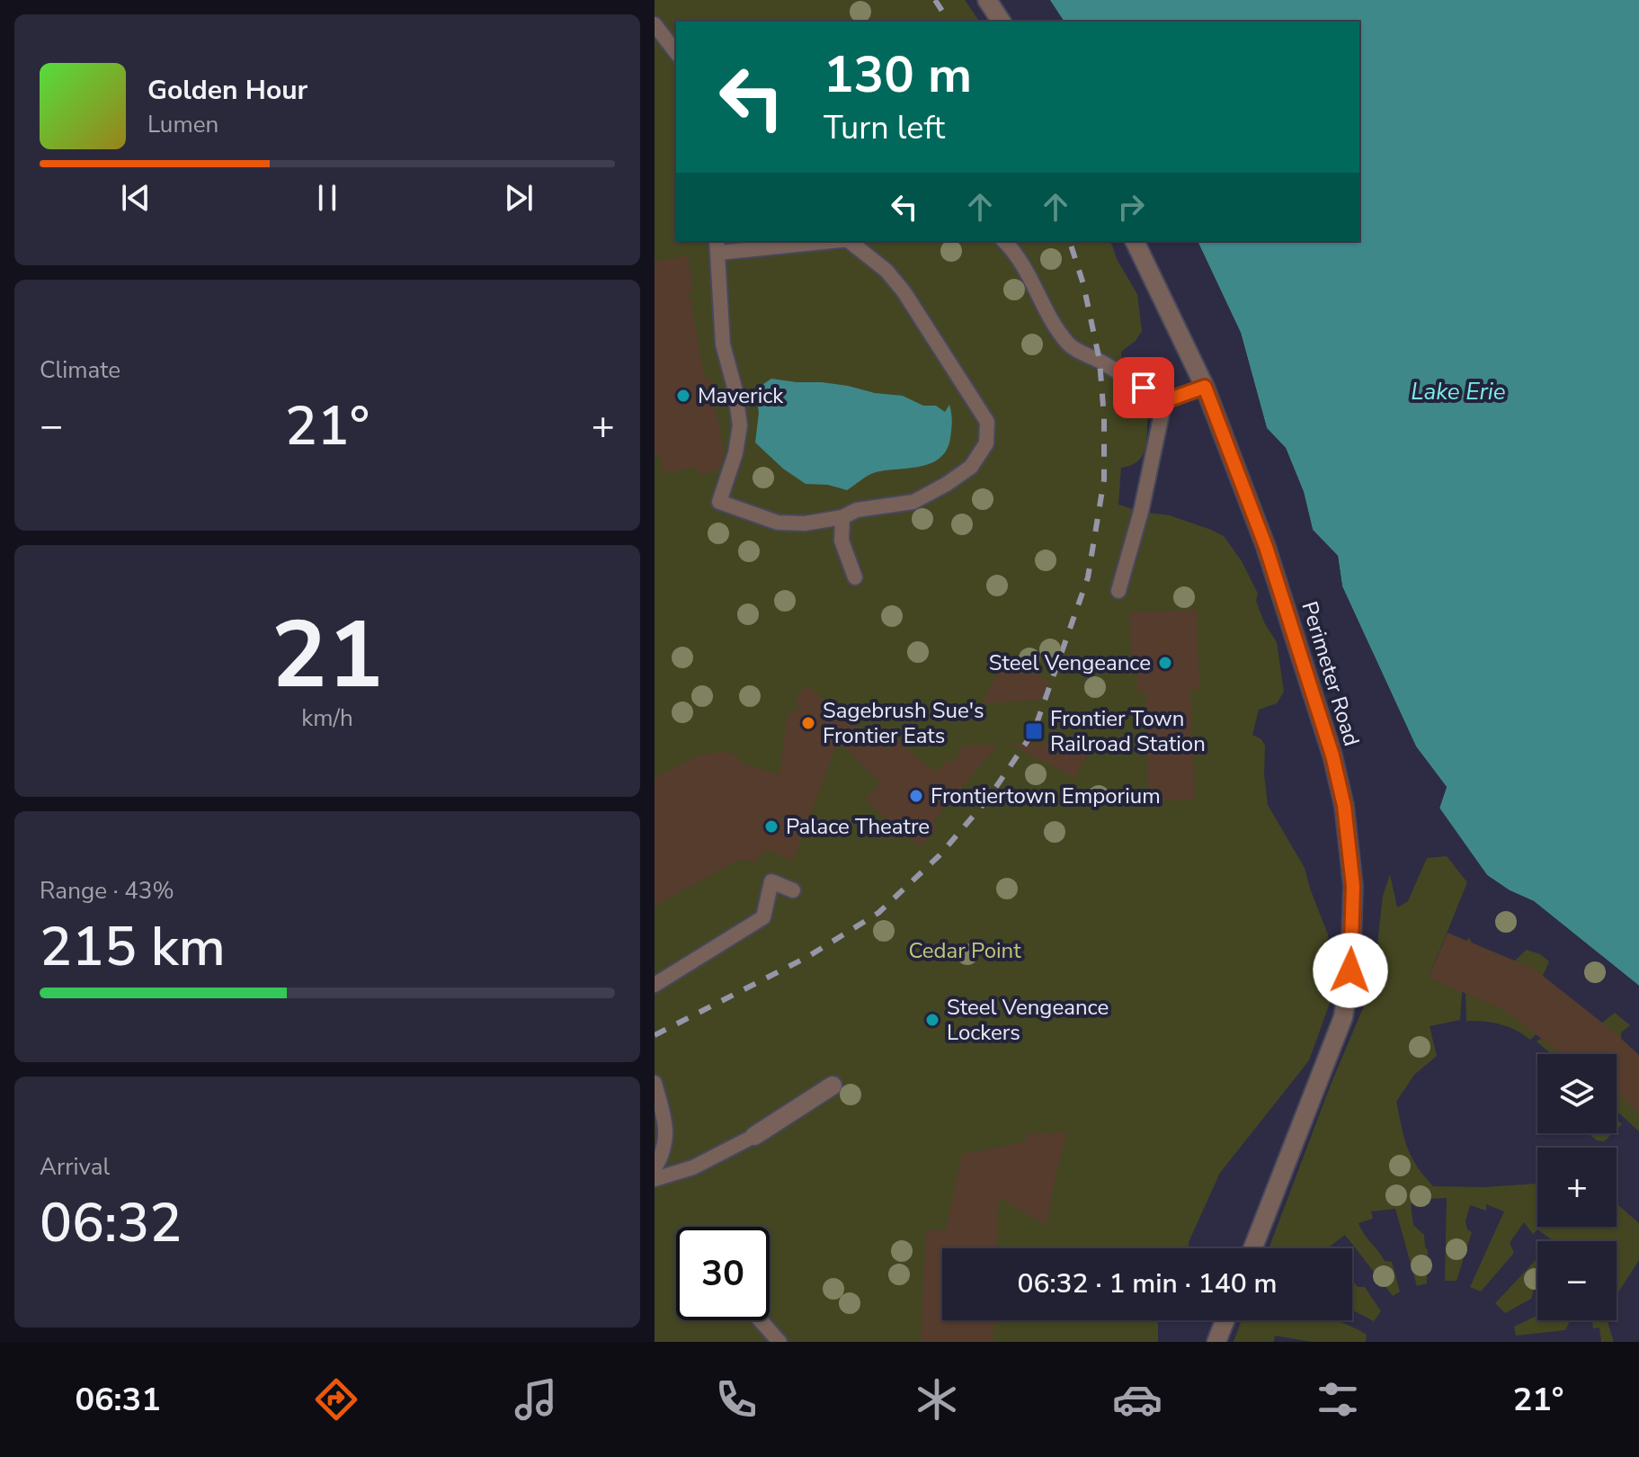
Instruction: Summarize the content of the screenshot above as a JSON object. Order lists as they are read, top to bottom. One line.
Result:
{"streets":{"street":["Perimeter Road"]},"water":["Lake Erie"],"parks":["Cedar Point"],"places":{"other":["Maverick","Steel Vengeance","Sagebrush Sue's Frontier Eats","Frontiertown Emporium","Palace Theatre","Steel Vengeance Lockers"],"transit":["Frontier Town Railroad Station"]},"page":{"turn":["130 m","Turn left"],"song":["Golden Hour","Lumen"],"tile":["Climate",["21","km/h"],["Range · 43%","215 km"],["Arrival","06:32"]],"heat":["−","21°","+"],"map_buttons":["+","−"],"limit":"30","trip":"06:32 · 1 min · 140 m","tabs":["06:31","21°"]}}
